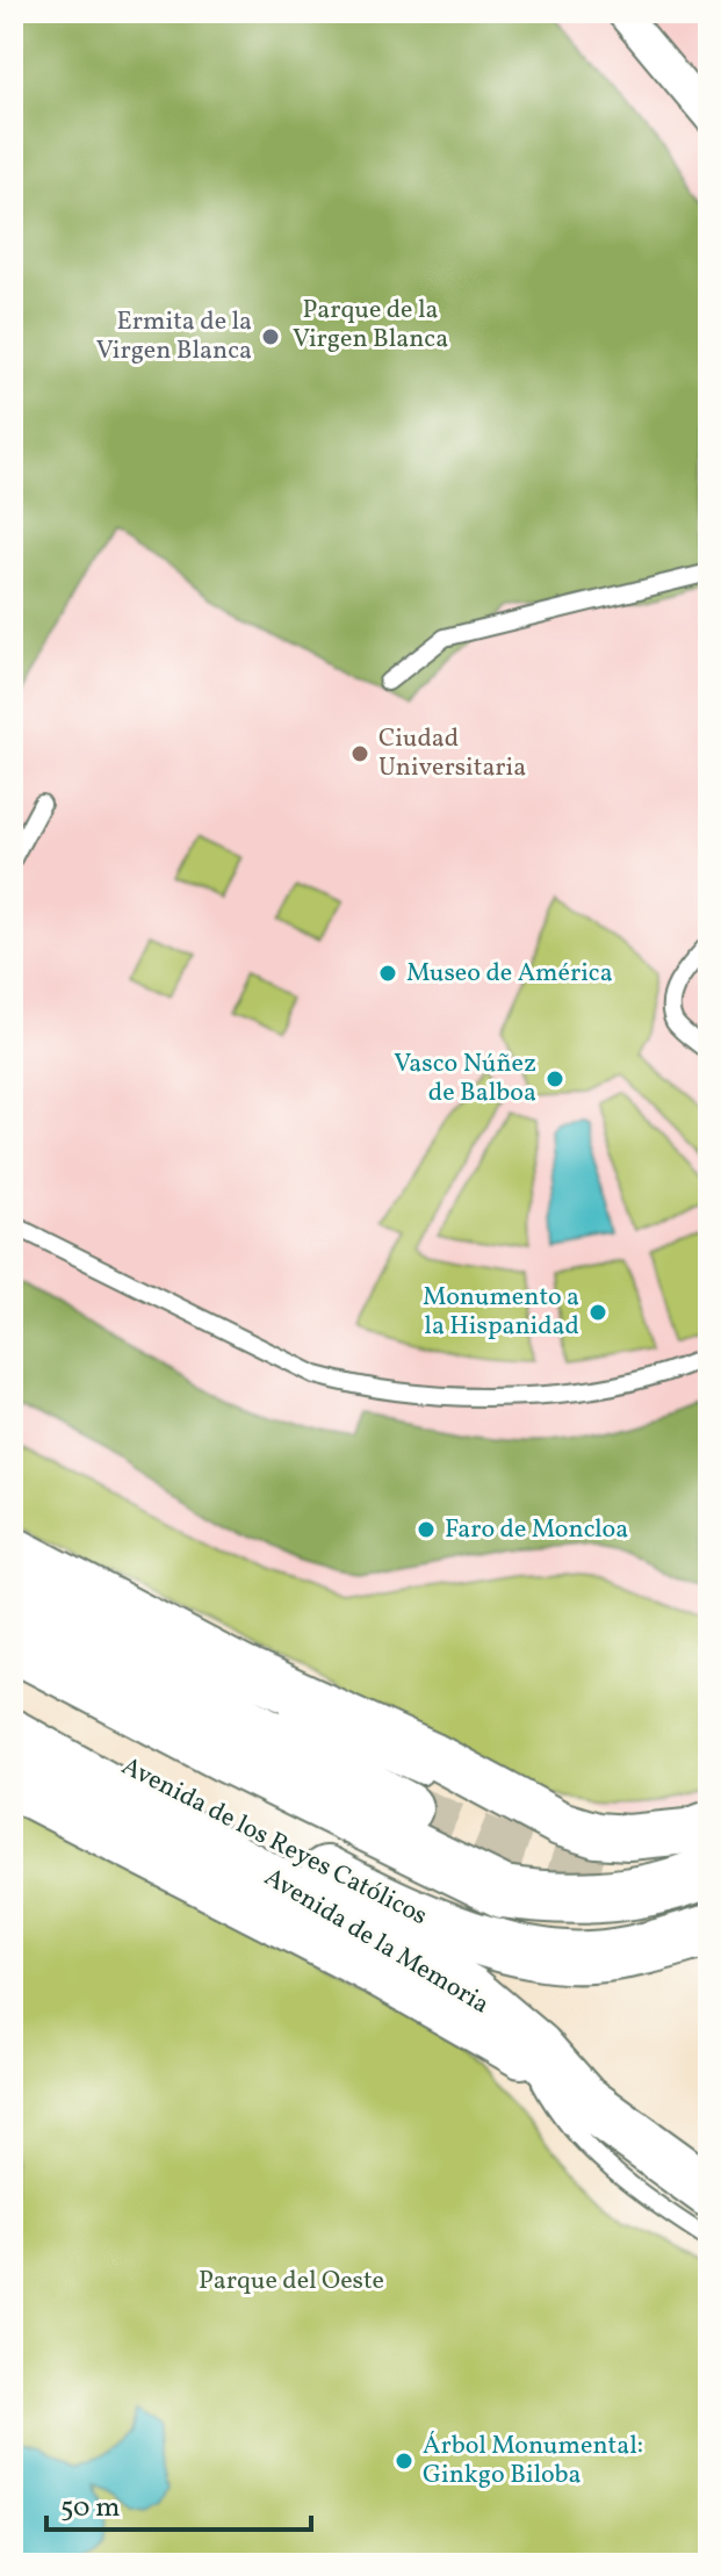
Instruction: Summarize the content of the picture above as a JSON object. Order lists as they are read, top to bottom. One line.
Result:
{"streets":{"highway":["Avenida de los Reyes Católicos","Avenida de la Memoria"]},"parks":["Parque de la Virgen Blanca","Parque del Oeste"],"places":["Ermita de la Virgen Blanca","Ciudad Universitaria","Museo de América","Vasco Núñez de Balboa","Monumento a la Hispanidad","Faro de Moncloa","Árbol Monumental: Ginkgo Biloba"],"scale_bar":"50 m"}
